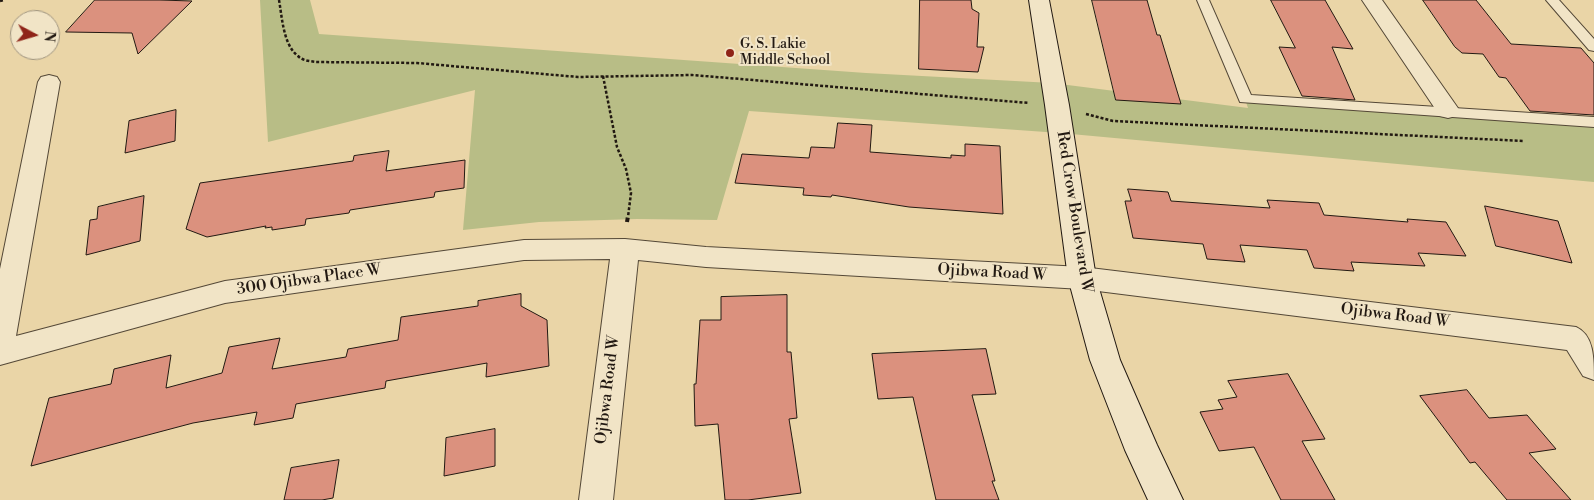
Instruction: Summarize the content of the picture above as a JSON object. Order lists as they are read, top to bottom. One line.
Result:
{"streets":{"street":["Red Crow Boulevard W","Ojibwa Road W","300 Ojibwa Place W"]},"crossings":[["Red Crow Boulevard W","Ojibwa Road W"],["Ojibwa Road W","300 Ojibwa Place W"]],"places":["G. S. Lakie Middle School"],"north":"right"}
